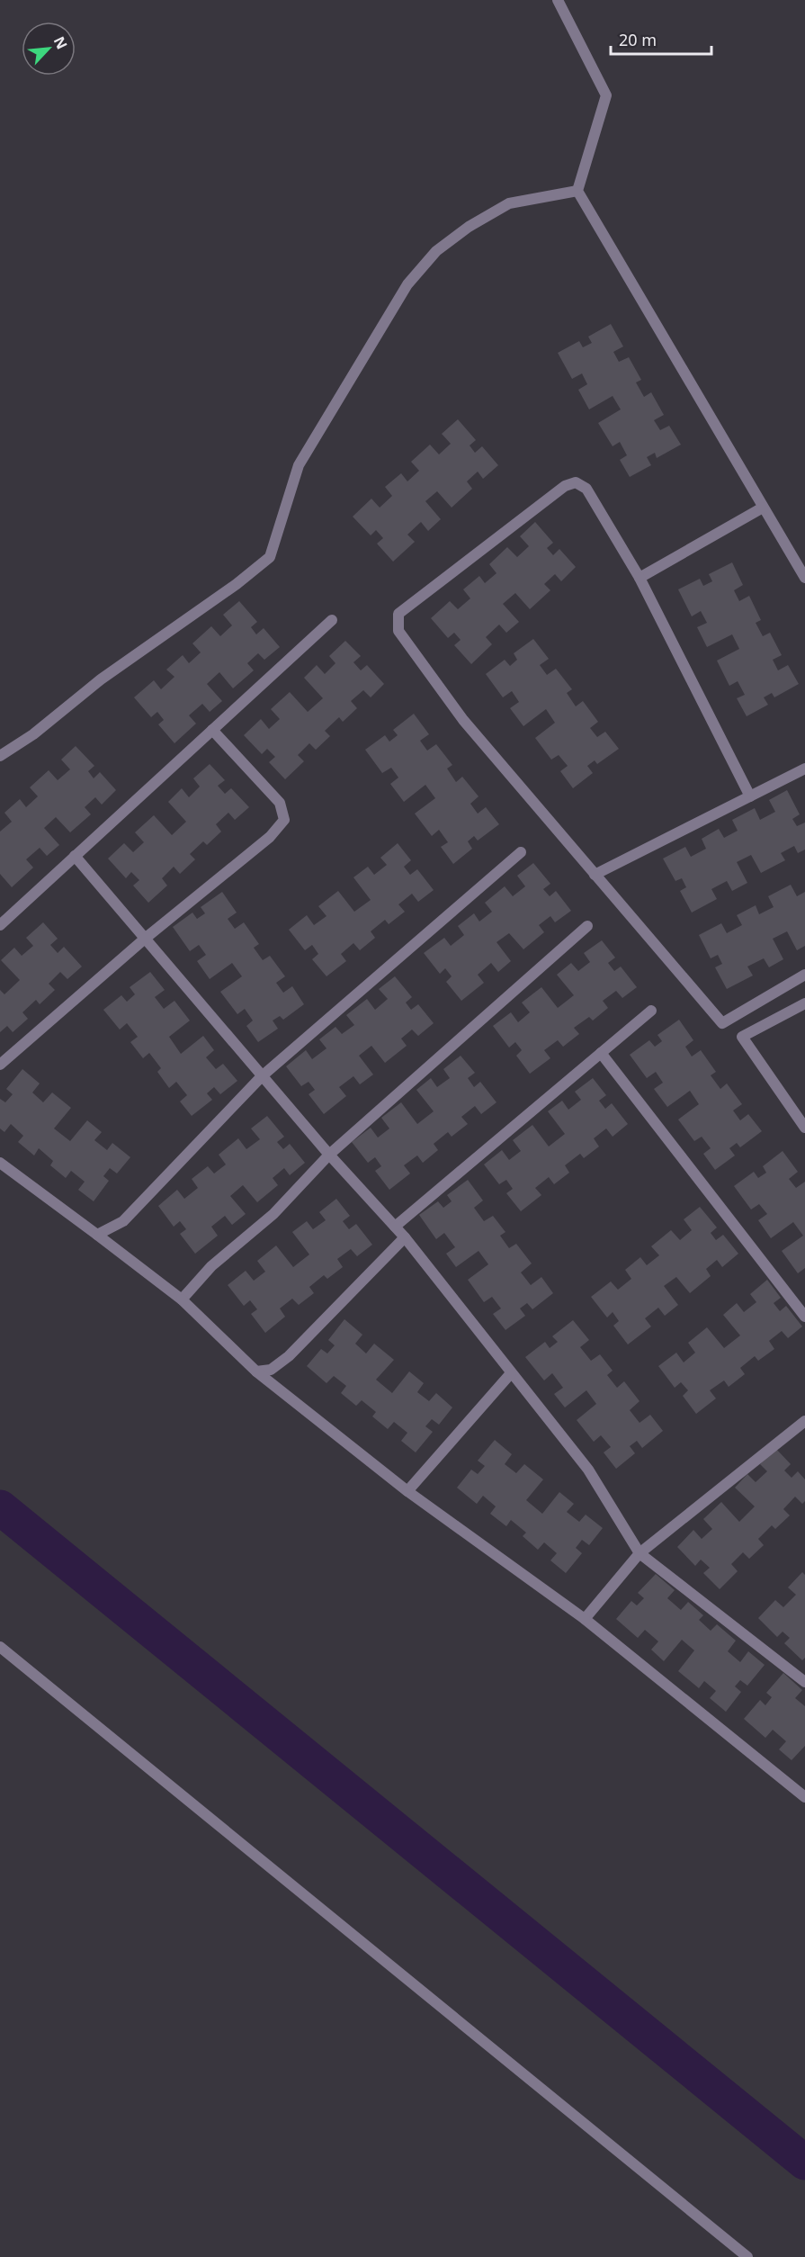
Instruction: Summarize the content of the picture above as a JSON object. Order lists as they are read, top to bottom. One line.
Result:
{"scale_bar":"20 m","north":"top right"}
